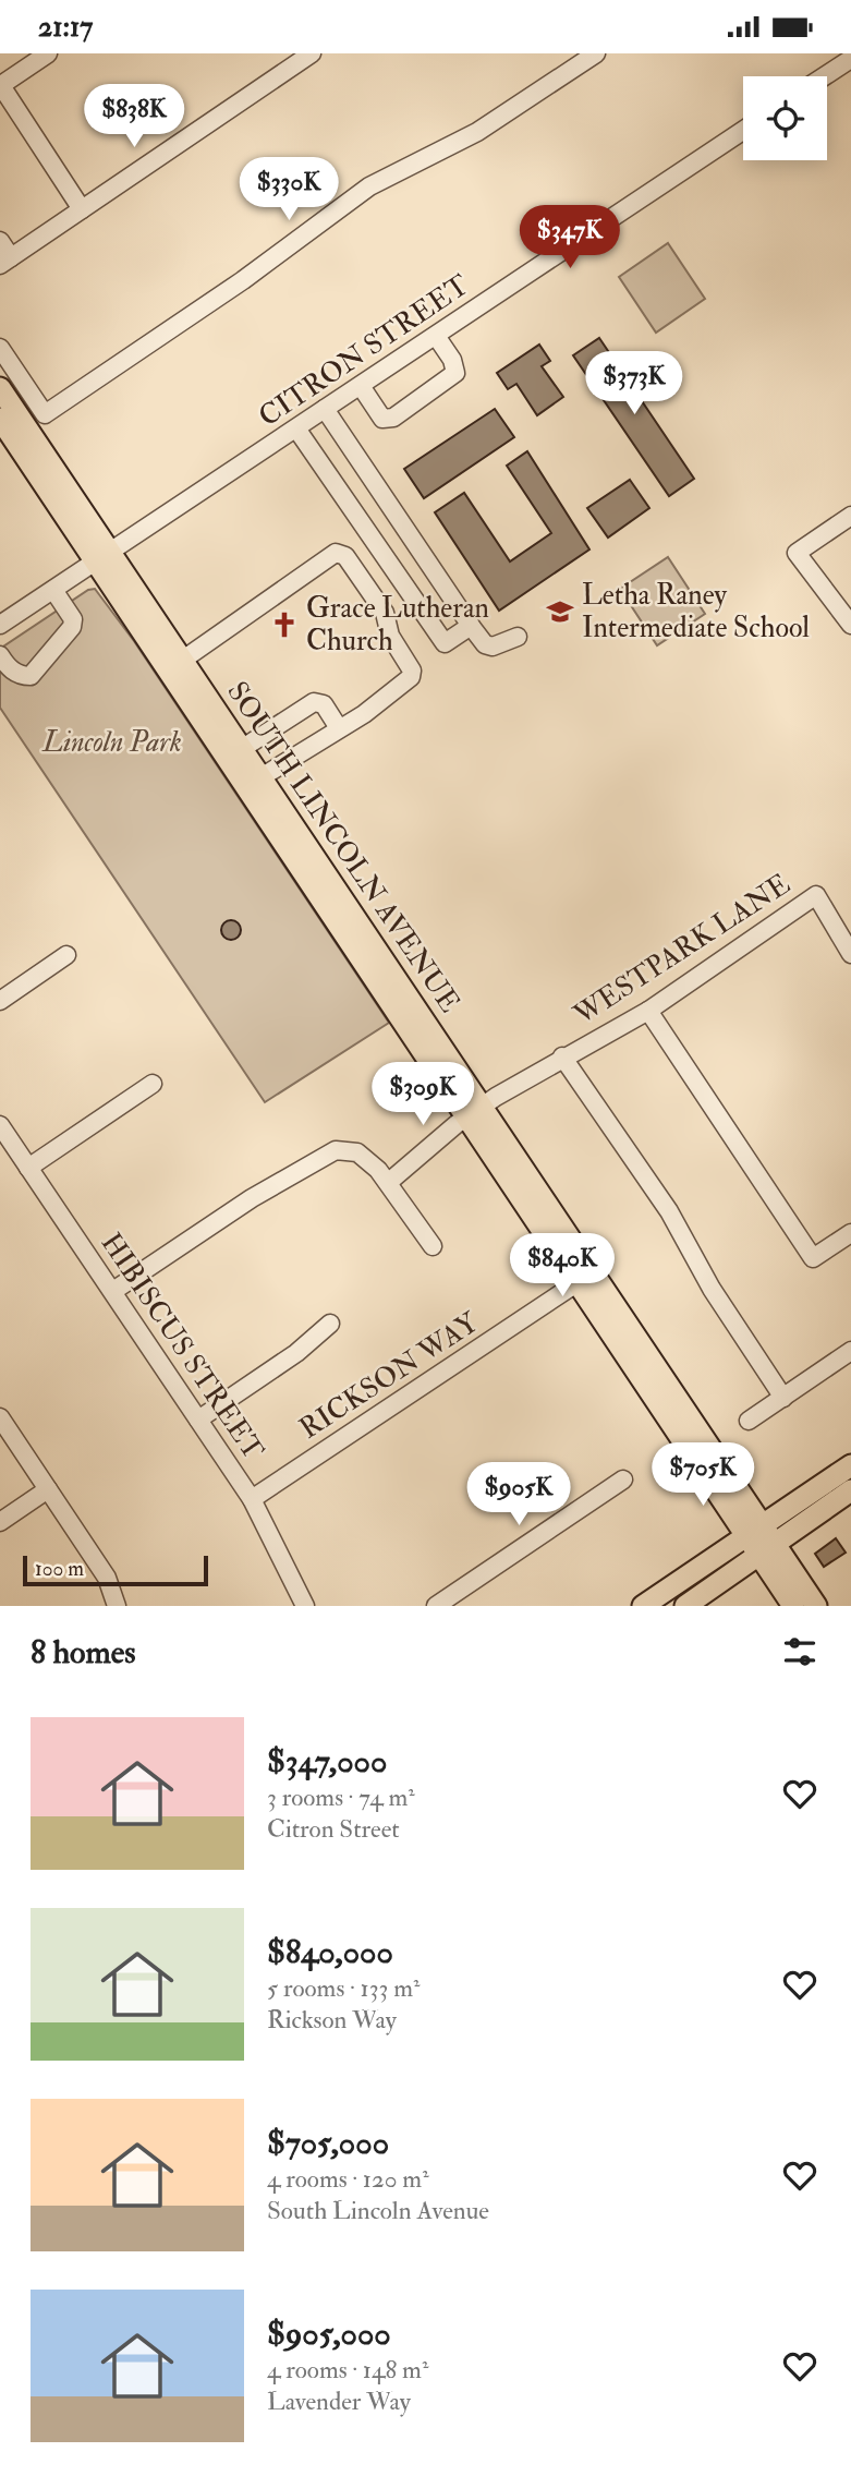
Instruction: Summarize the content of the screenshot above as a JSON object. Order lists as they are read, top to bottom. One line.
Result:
{"streets":{"main road":["SOUTH LINCOLN AVENUE"],"street":["CITRON STREET","WESTPARK LANE","HIBISCUS STREET","RICKSON WAY"]},"crossings":[["CITRON STREET","SOUTH LINCOLN AVENUE"],["SOUTH LINCOLN AVENUE","WESTPARK LANE"],["SOUTH LINCOLN AVENUE","RICKSON WAY"],["HIBISCUS STREET","RICKSON WAY"]],"parks":["Lincoln Park"],"places":{"school or university":["Letha Raney Intermediate School"],"church":["Grace Lutheran Church"]},"scale_bar":"100 m","page":{"status":"21:17","price":["$838K","$330K","$347K","$373K","$309K","$840K","$705K","$905K"],"scale":"100 m","heading":"8 homes","list":[{"name":"$347,000","note":"3 rooms · 74 m² · Citron Street"},{"name":"$840,000","note":"5 rooms · 133 m² · Rickson Way"},{"name":"$705,000","note":"4 rooms · 120 m² · South Lincoln Avenue"},{"name":"$905,000","note":"4 rooms · 148 m² · Lavender Way"}]}}
